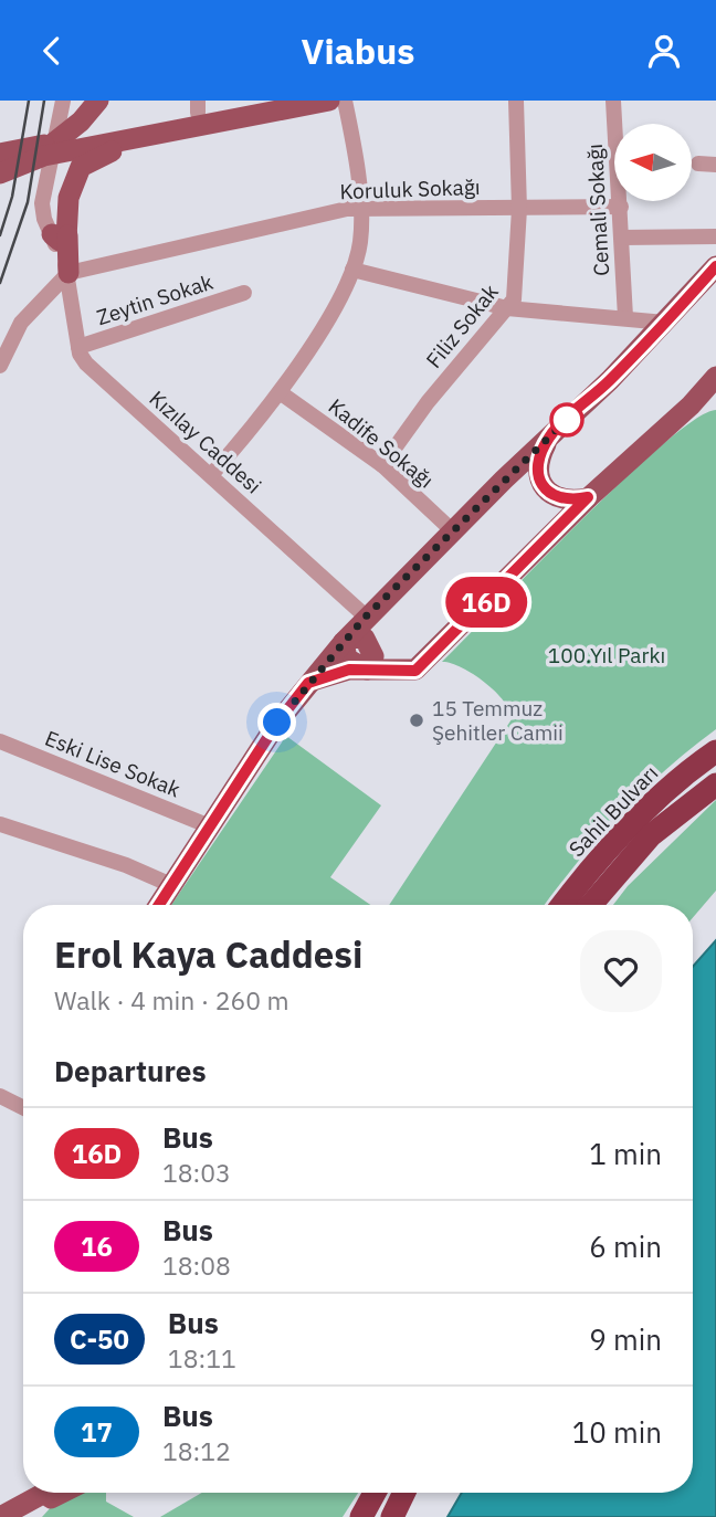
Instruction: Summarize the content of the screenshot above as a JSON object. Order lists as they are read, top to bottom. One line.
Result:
{"streets":{"highway":["Sahil Bulvarı"],"street":["Koruluk Sokağı","Cemali Sokağı","Zeytin Sokak","Filiz Sokak","Kızılay Caddesi","Kadife Sokağı","Eski Lise Sokak"]},"crossings":[["Koruluk Sokağı","Cemali Sokağı"],["Koruluk Sokağı","Filiz Sokak"],["Koruluk Sokağı","Kızılay Caddesi"],["Zeytin Sokak","Kızılay Caddesi"],["Filiz Sokak","Kadife Sokağı"]],"parks":["100.Yıl Parkı"],"places":["15 Temmuz Şehitler Camii"],"lines":["bus line 16D"],"north":"left","page":{"header":"Viabus","on_map":"16D","heading":[["Erol Kaya Caddesi","Walk · 4 min · 260 m"],"Departures"],"list":[{"mark":"16D","name":"Bus","note":"18:03","value":"1 min"},{"mark":"16","name":"Bus","note":"18:08","value":"6 min"},{"mark":"C-50","name":"Bus","note":"18:11","value":"9 min"},{"mark":"17","name":"Bus","note":"18:12","value":"10 min"}]}}
